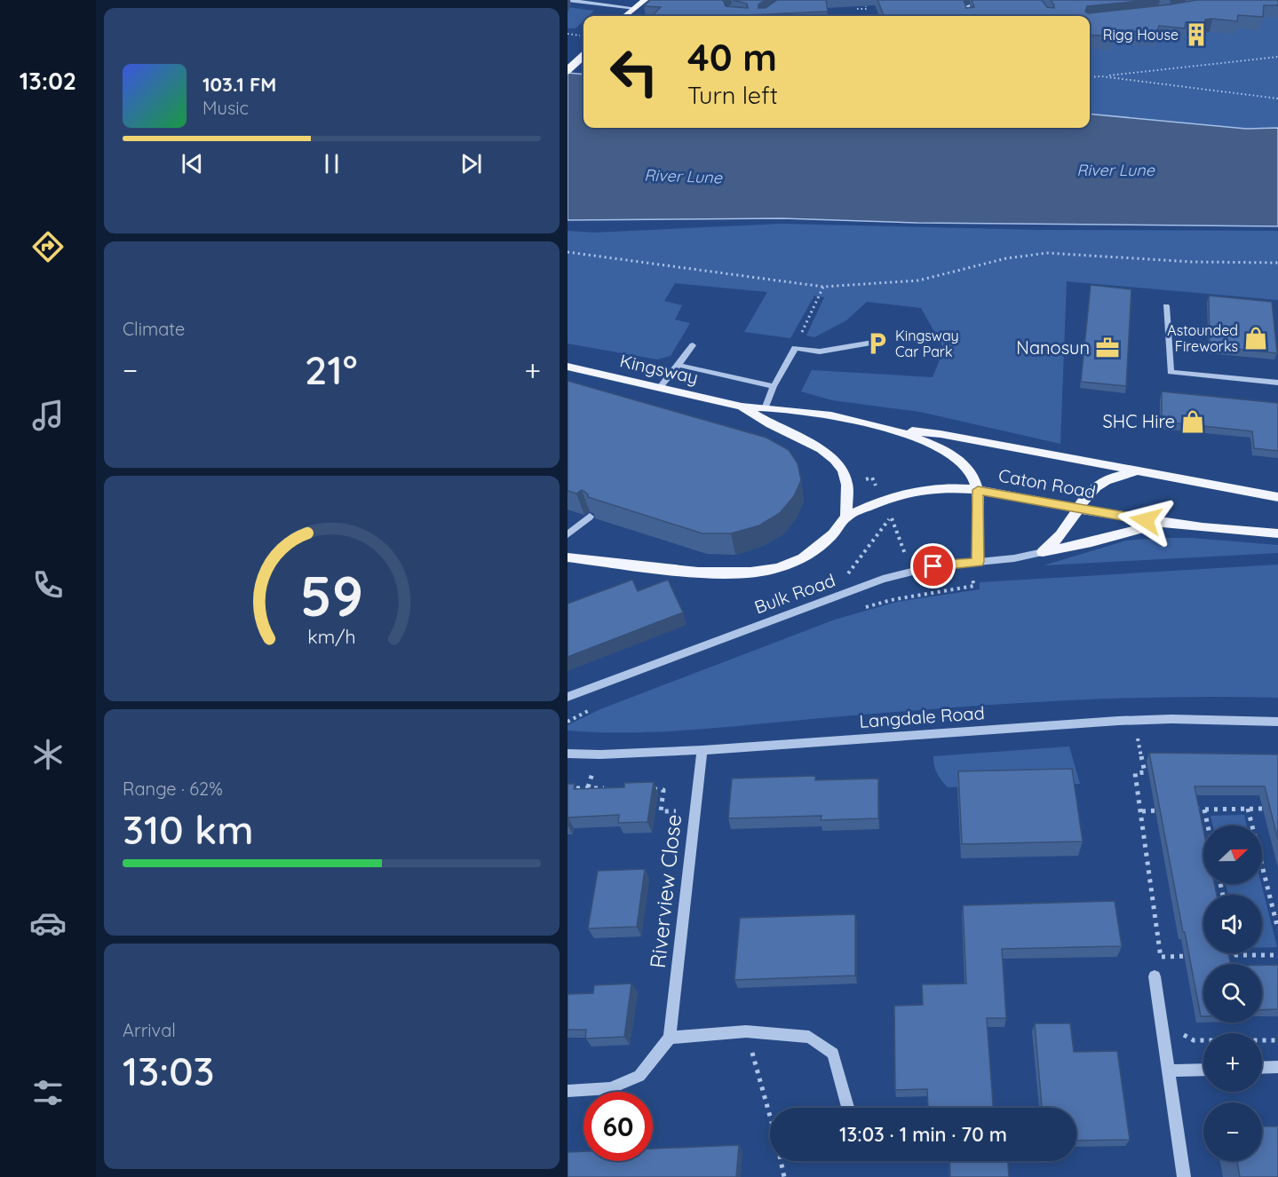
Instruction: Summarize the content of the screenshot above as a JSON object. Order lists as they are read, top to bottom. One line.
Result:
{"streets":{"main road":["Kingsway","Caton Road"],"street":["Bulk Road","Langdale Road","Riverview Close"]},"crossings":[["Langdale Road","Riverview Close"]],"water":["River Lune"],"places":{"building":["Rigg House"],"shop":["Astounded Fireworks","SHC Hire"],"parking":["Kingsway Car Park"],"office":["Nanosun"]},"north":"right","page":{"tabs":"13:02","turn":["40 m","Turn left"],"song":["103.1 FM","Music"],"tile":["Climate",["Range · 62%","310 km"],["Arrival","13:03"]],"heat":["−","21°","+"],"map_buttons":["+","−"],"limit":"60","trip":"13:03 · 1 min · 70 m","gauge":["59","km/h"]}}
